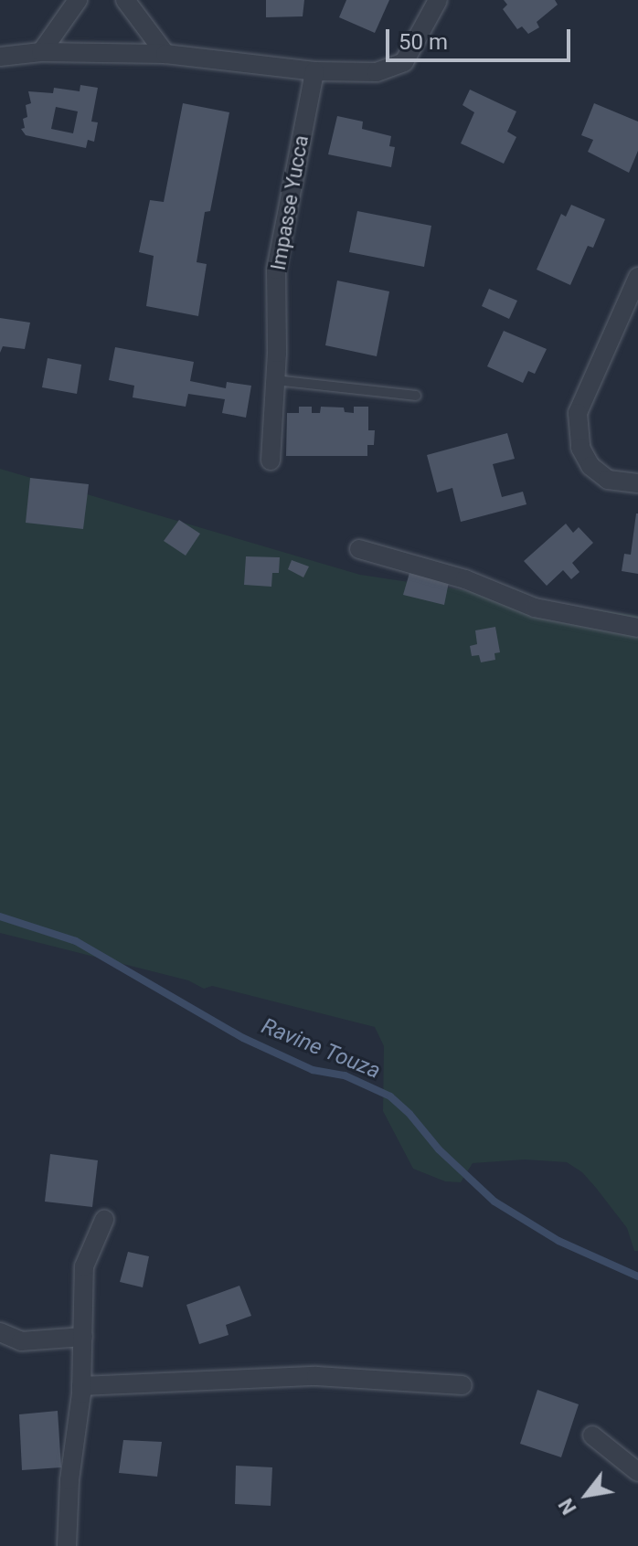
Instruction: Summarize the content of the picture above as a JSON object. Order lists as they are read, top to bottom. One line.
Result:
{"streets":{"street":["Impasse Yucca"]},"water":["Ravine Touza"],"scale_bar":"50 m","north":"bottom left"}
